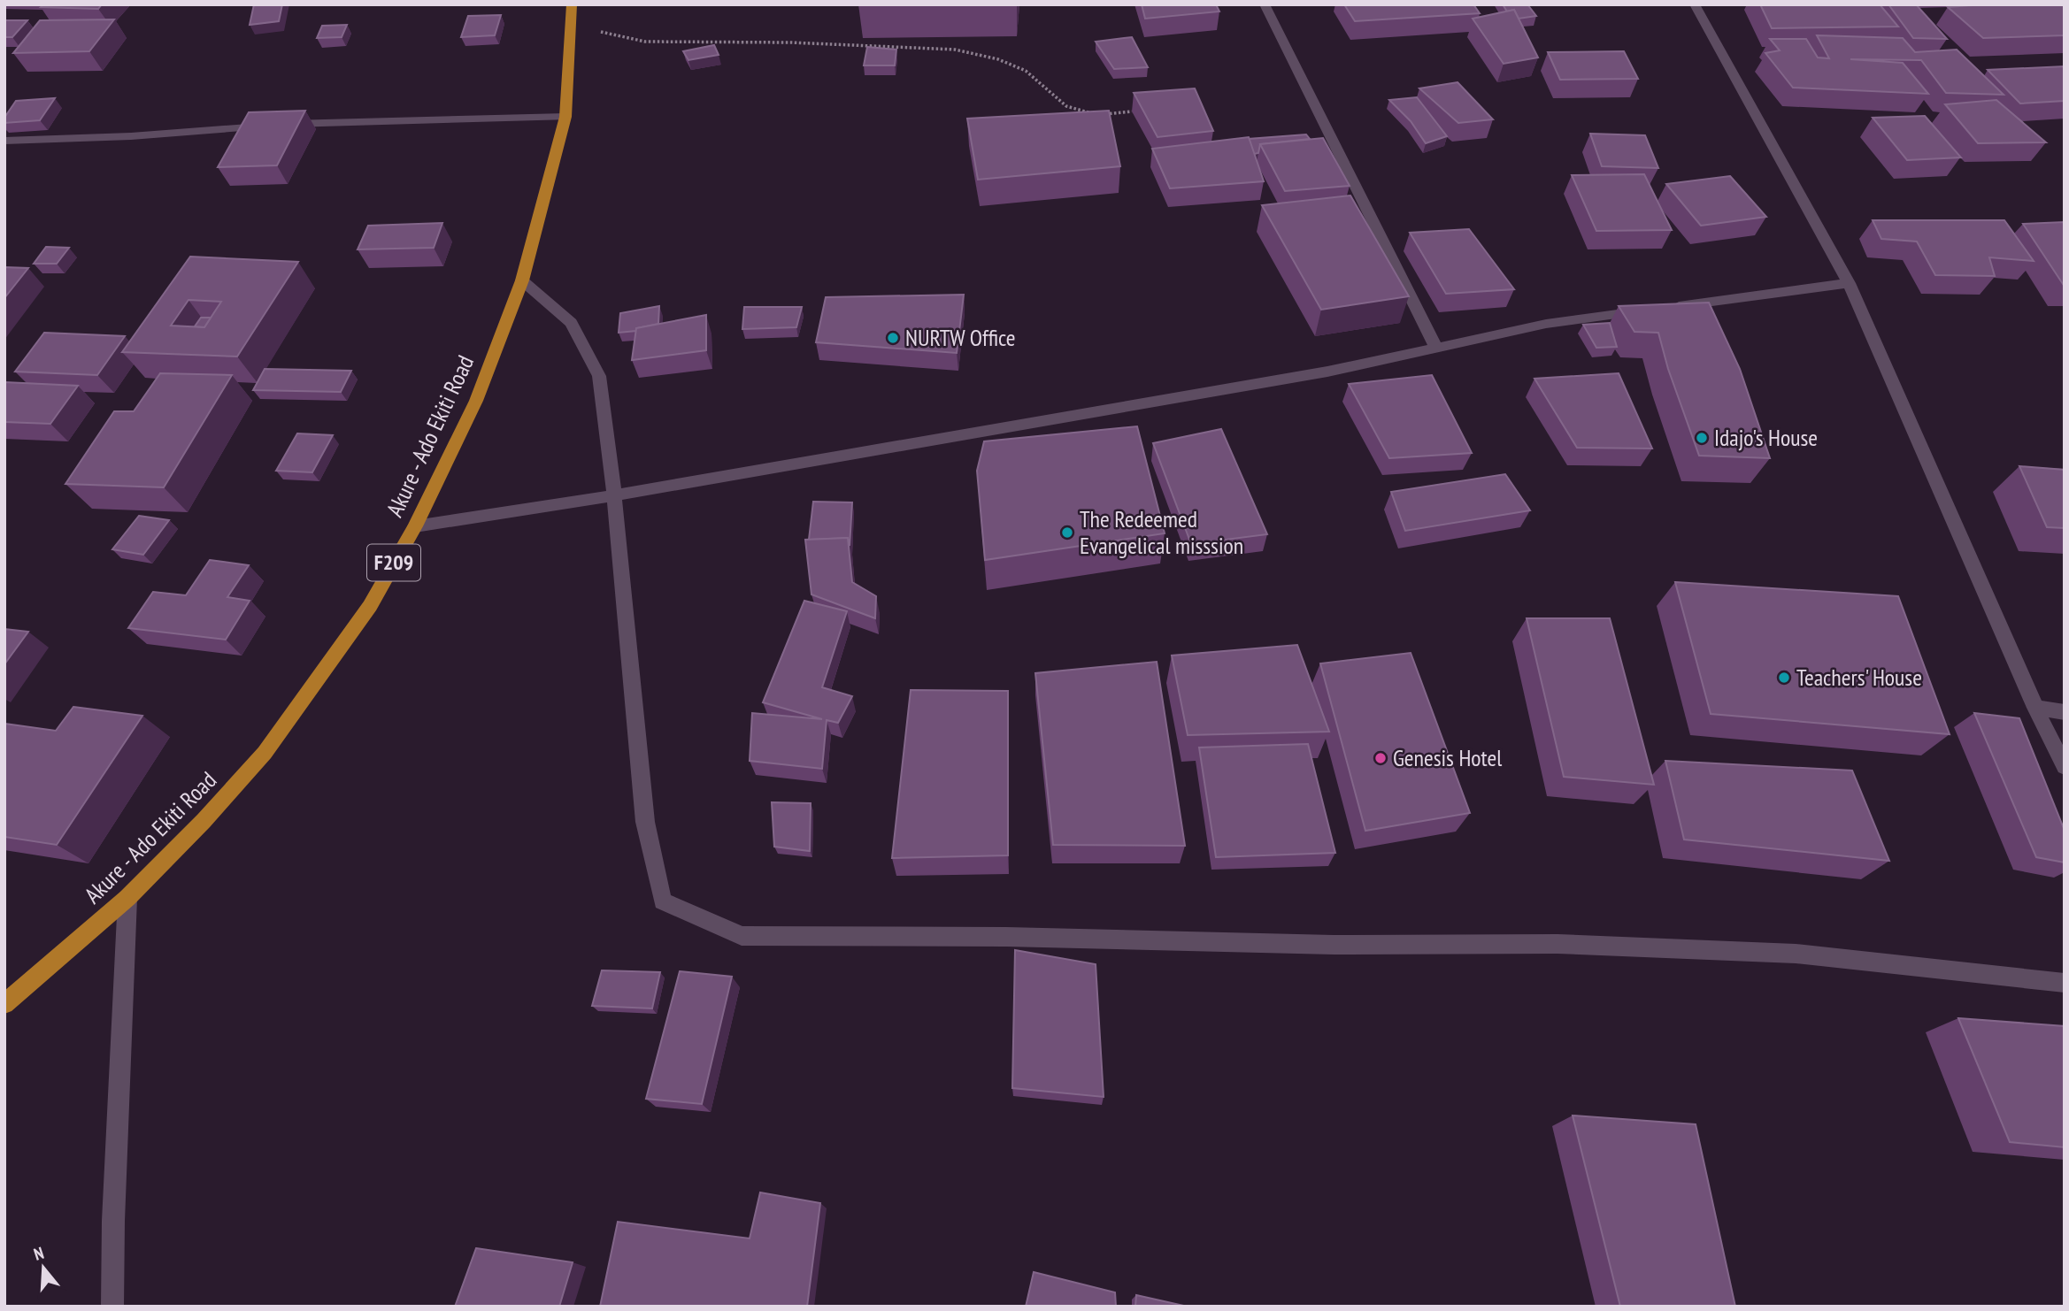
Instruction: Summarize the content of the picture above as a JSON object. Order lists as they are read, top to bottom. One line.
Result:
{"streets":{"main road":["Akure - Ado Ekiti Road","F209"]},"places":["NURTW Office","Idajo's House","The Redeemed Evangelical misssion","Teachers' House","Genesis Hotel"],"north":"top"}
